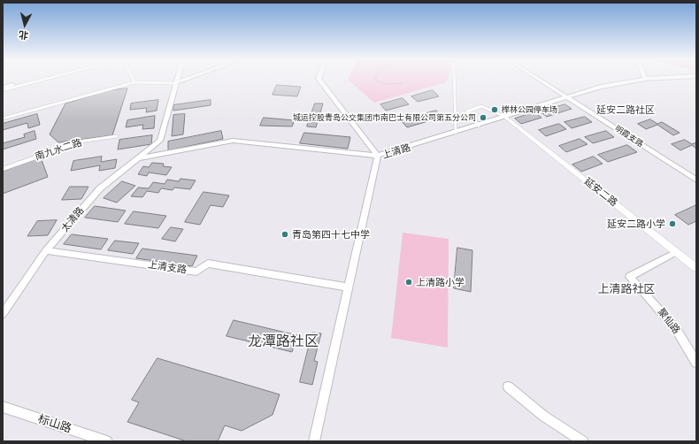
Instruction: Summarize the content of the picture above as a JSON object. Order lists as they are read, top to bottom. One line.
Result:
{"streets":{"street":["明霞支路","上清路","延安二路","太清路","上清支路","聚仙路","标山路"],"lane":["南九水二路"]},"crossings":[["明霞支路","上清路"],["上清路","延安二路"],["上清路","上清支路"],["延安二路","聚仙路"],["太清路","上清支路"]],"districts":["延安二路社区","上清路社区","龙潭路社区"],"places":["榉林公园停车场","城运控股青岛公交集团市南巴士有限公司第五分公司","延安二路小学","青岛第四十七中学","上清路小学"],"north":"bottom"}
